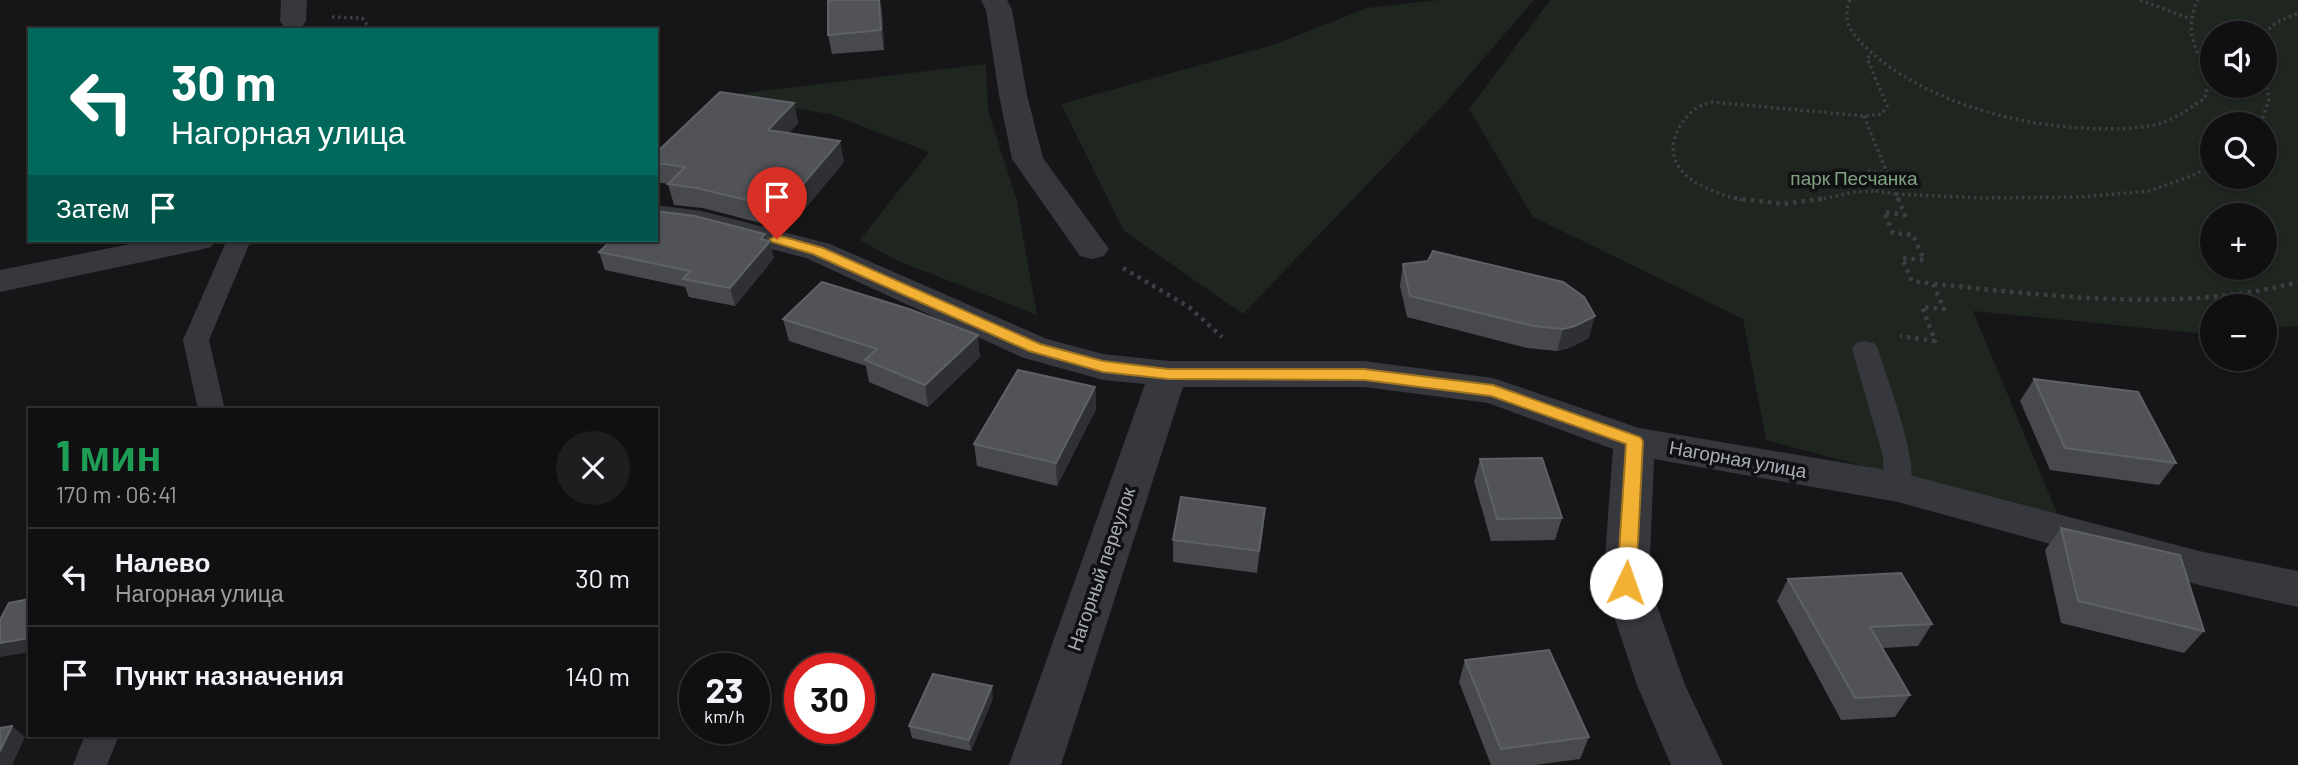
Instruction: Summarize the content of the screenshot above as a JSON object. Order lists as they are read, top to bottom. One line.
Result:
{"streets":{"street":["Нагорная улица","Нагорный переулок"]},"crossings":[["Нагорная улица","Нагорный переулок"]],"parks":["парк Песчанка"],"page":{"map_buttons":["+","−"],"turn":["30 m","Нагорная улица"],"then":"Затем","heading":["1 мин","170 m · 06:41"],"list":[{"name":"Налево","note":"Нагорная улица","value":"30 m"},{"name":"Пункт назначения","value":"140 m"}],"speed":"23 km/h","limit":"30"}}
